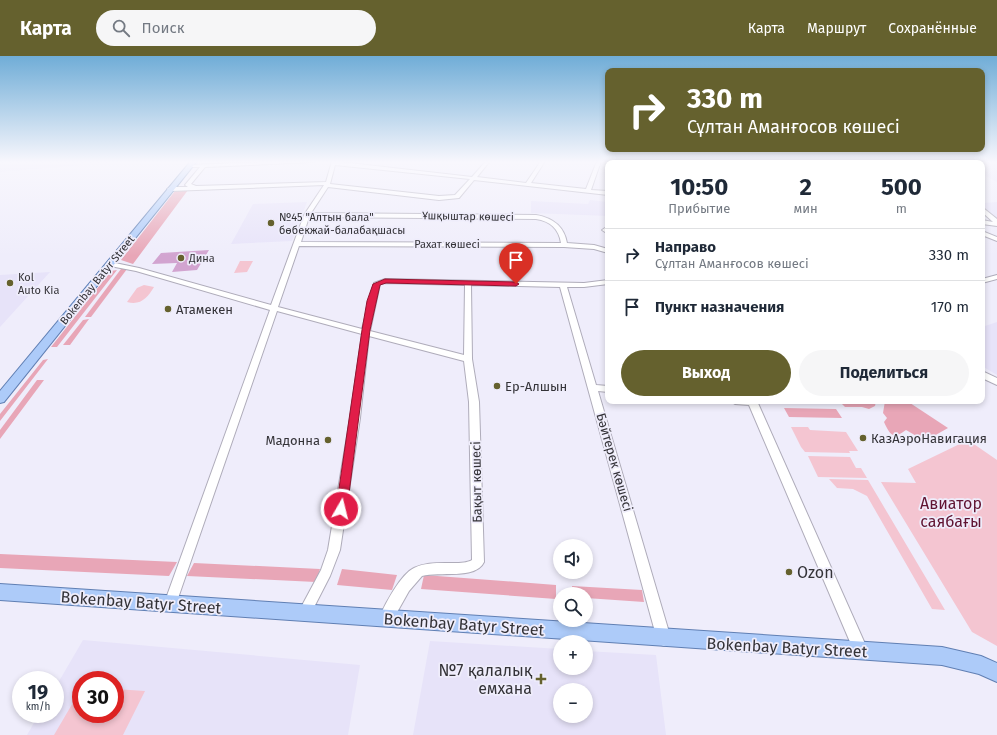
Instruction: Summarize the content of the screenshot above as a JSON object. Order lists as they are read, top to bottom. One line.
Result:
{"streets":{"main road":["Bokenbay Batyr Street"],"street":["Ұшқыштар көшесі","Рахат көшесі","Бәйтерек көшесі","Бақыт көшесі"]},"crossings":[["Ұшқыштар көшесі","Рахат көшесі"],["Bokenbay Batyr Street","Бәйтерек көшесі"],["Bokenbay Batyr Street","Бақыт көшесі"]],"parks":["Авиатор саябағы"],"places":{"other":["№45 \"Алтын бала\" бөбекжай-балабақшасы","Дина","Kol Auto Kia","Атамекен","Ер-Алшын","КазАэроНавигация","Мадонна","Ozon"],"health":["№7 қалалық емхана"]},"page":{"header":"Карта","search":"Поиск","nav":["Карта","Маршрут","Сохранённые"],"turn":["330 m","Сұлтан Аманғосов көшесі"],"eta":["10:50","Прибытие","2","мин","500","m"],"list":[{"name":"Направо","note":"Сұлтан Аманғосов көшесі","value":"330 m"},{"name":"Пункт назначения","value":"170 m"}],"buttons":["Выход","Поделиться"],"map_buttons":["+","−"],"speed":"19 km/h","limit":"30"}}
